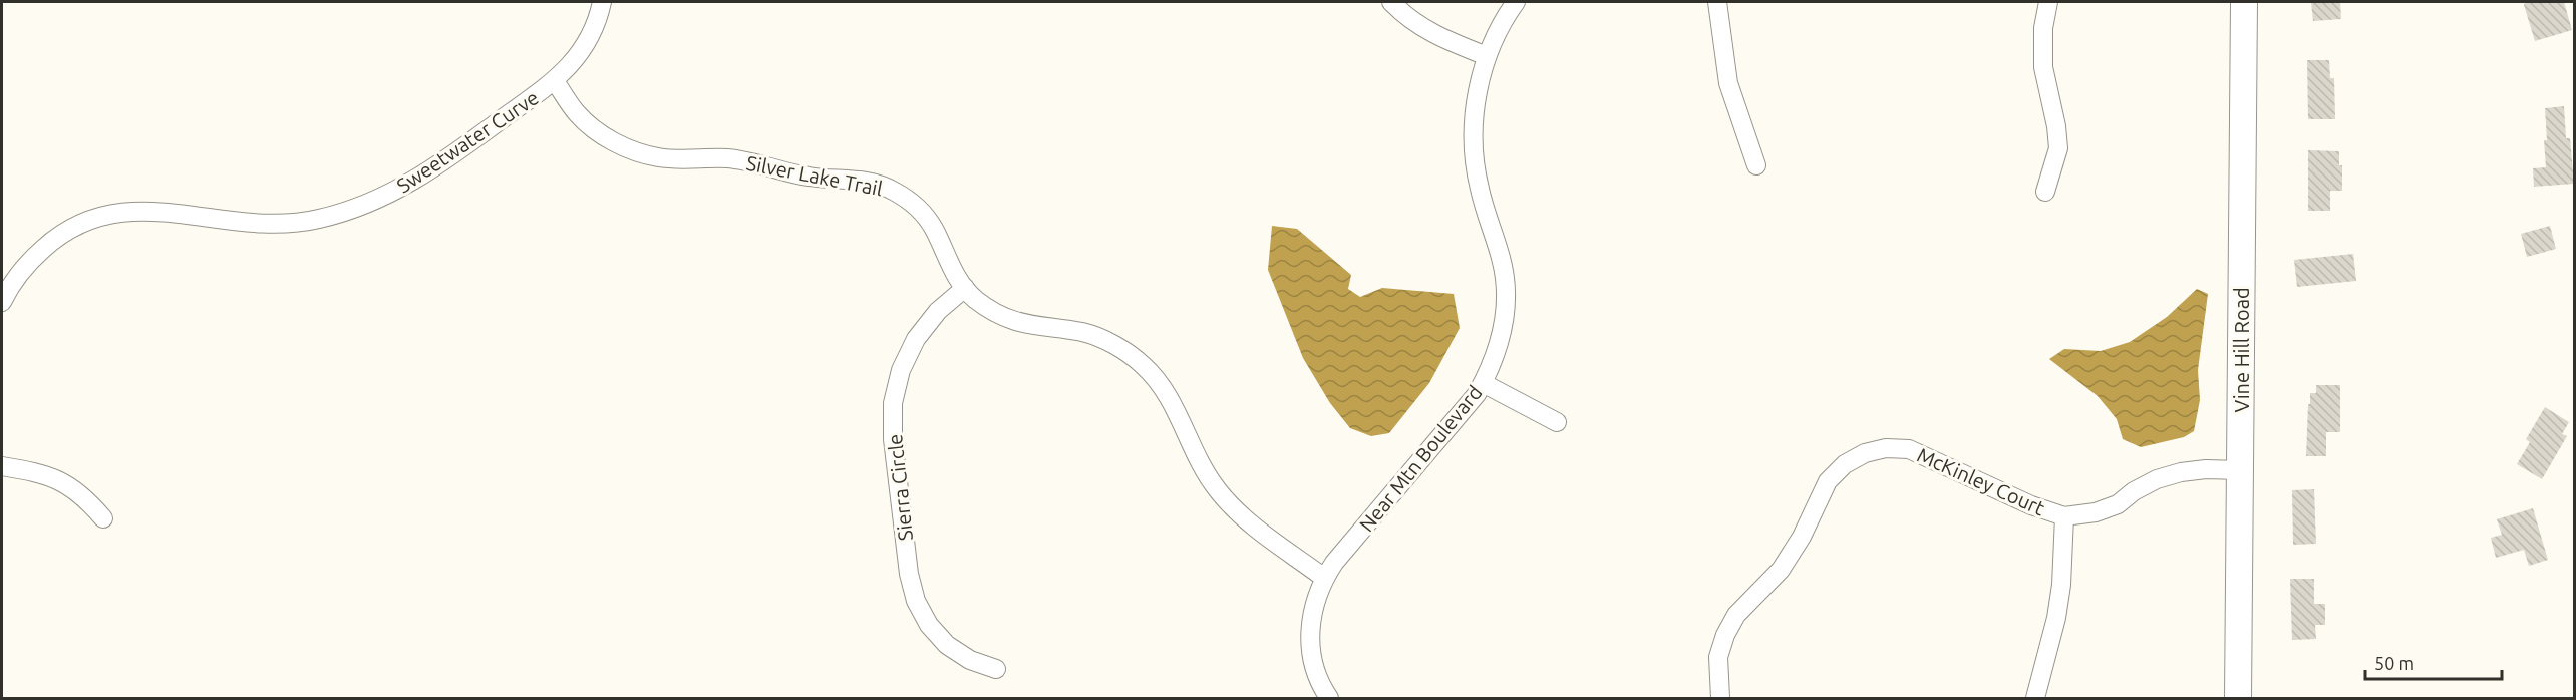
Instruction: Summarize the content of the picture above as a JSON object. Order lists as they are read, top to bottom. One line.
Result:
{"streets":{"street":["Sweetwater Curve","Silver Lake Trail","Vine Hill Road","Near Mtn Boulevard","McKinley Court","Sierra Circle"]},"crossings":[["Sweetwater Curve","Silver Lake Trail"],["Silver Lake Trail","Near Mtn Boulevard"],["Silver Lake Trail","Sierra Circle"],["Vine Hill Road","McKinley Court"]],"scale_bar":"50 m"}
